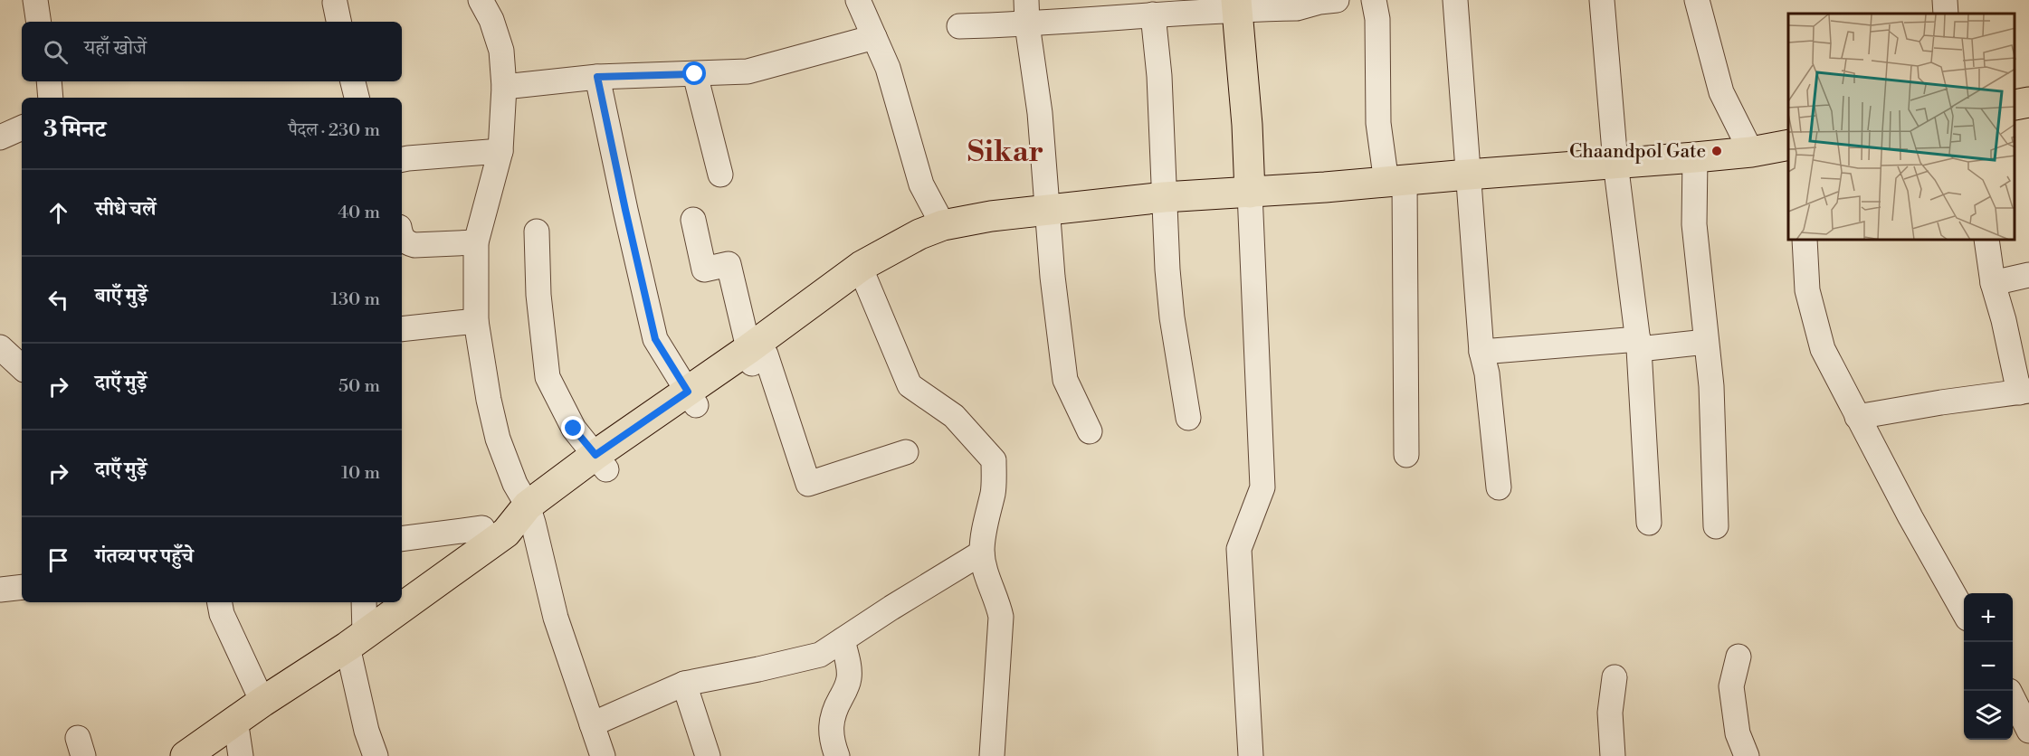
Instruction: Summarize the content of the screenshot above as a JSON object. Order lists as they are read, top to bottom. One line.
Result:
{"districts":["Sikar"],"places":["Chaandpol Gate"],"page":{"search":"यहाँ खोजें","heading":["3 मिनट","पैदल · 230 m"],"list":[["सीधे चलें","40 m"],["बाएँ मुड़ें","130 m"],["दाएँ मुड़ें","50 m"],["दाएँ मुड़ें","10 m"],"गंतव्य पर पहुँचे"],"map_buttons":["+","−"]}}
